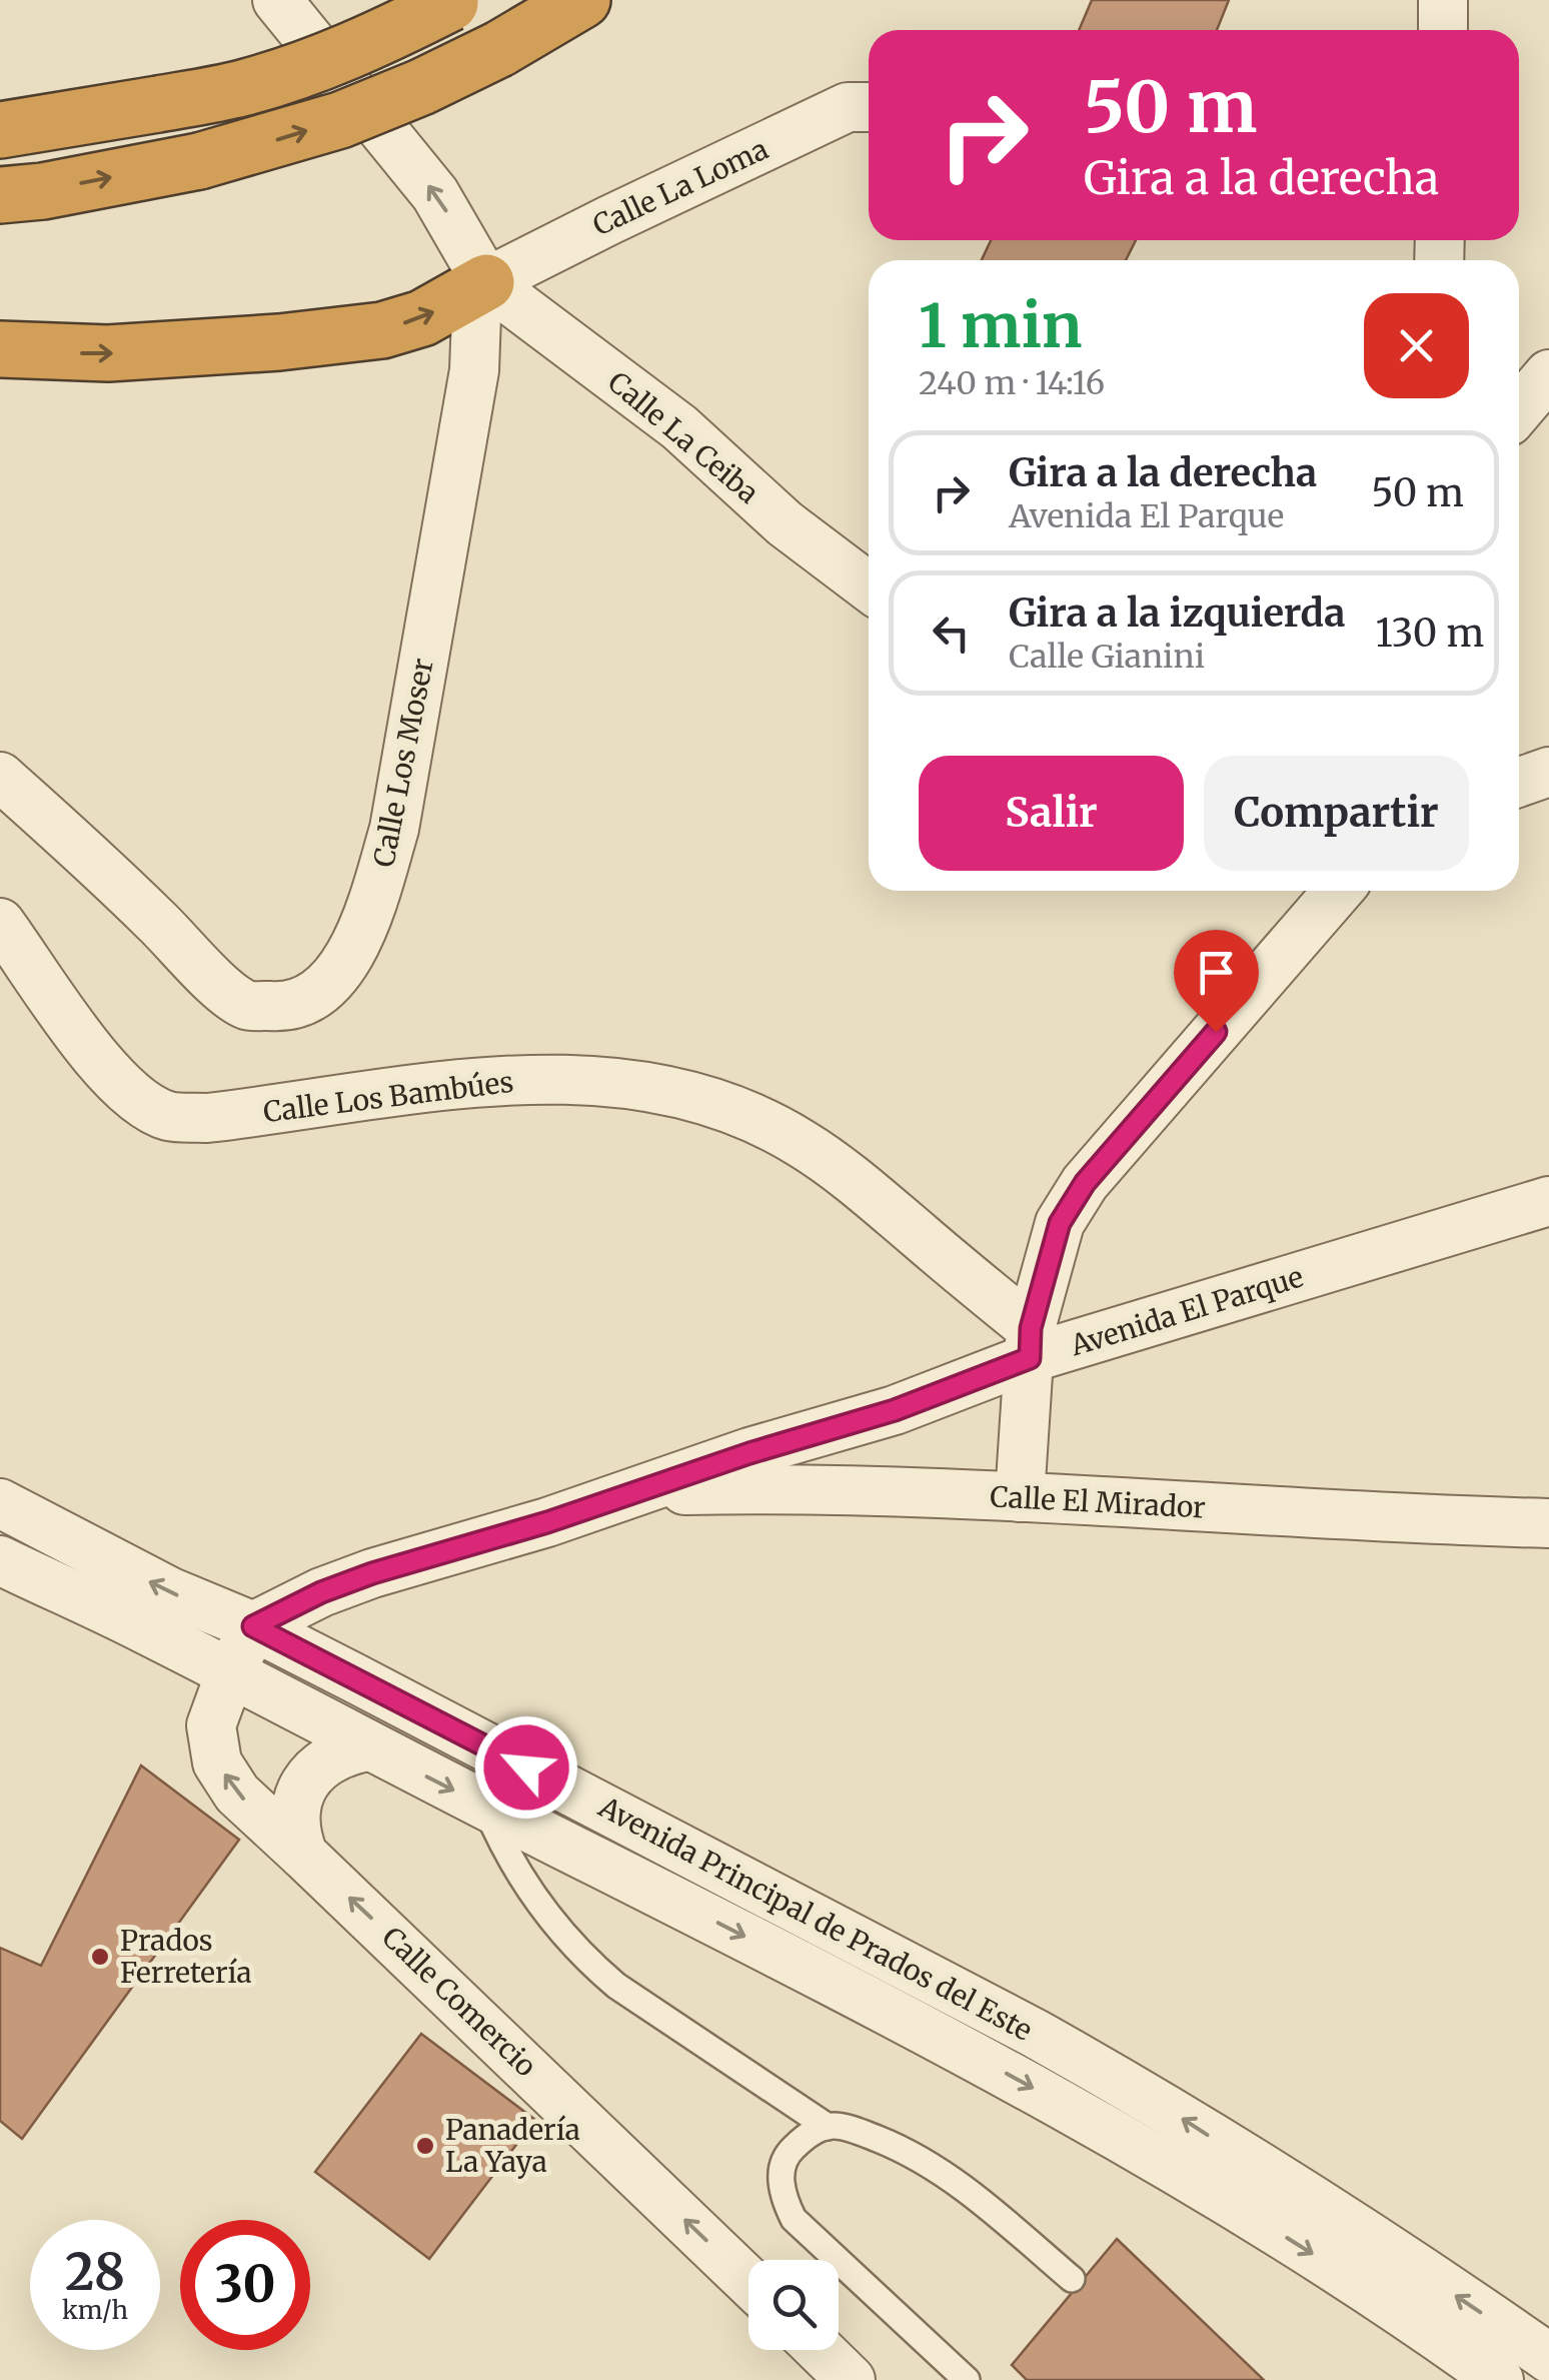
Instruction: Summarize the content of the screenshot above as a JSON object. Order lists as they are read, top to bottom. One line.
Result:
{"streets":{"street":["Calle La Loma","Calle La Ceiba","Calle Los Moser","Calle Los Bambúes","Avenida El Parque","Calle El Mirador","Avenida Principal de Prados del Este","Calle Comercio"]},"crossings":[["Calle La Loma","Calle La Ceiba"],["Calle La Loma","Calle Los Moser"],["Calle La Ceiba","Calle Los Moser"],["Calle Los Bambúes","Avenida El Parque"],["Avenida El Parque","Calle El Mirador"],["Avenida El Parque","Avenida Principal de Prados del Este"],["Avenida Principal de Prados del Este","Calle Comercio"]],"one_way":["Calle Comercio"],"places":["Prados Ferretería","Panadería La Yaya"],"page":{"turn":["50 m","Gira a la derecha"],"heading":["1 min","240 m · 14:16"],"list":[{"name":"Gira a la derecha","note":"Avenida El Parque","value":"50 m"},{"name":"Gira a la izquierda","note":"Calle Gianini","value":"130 m"}],"buttons":["Salir","Compartir"],"speed":"28 km/h","limit":"30"}}
